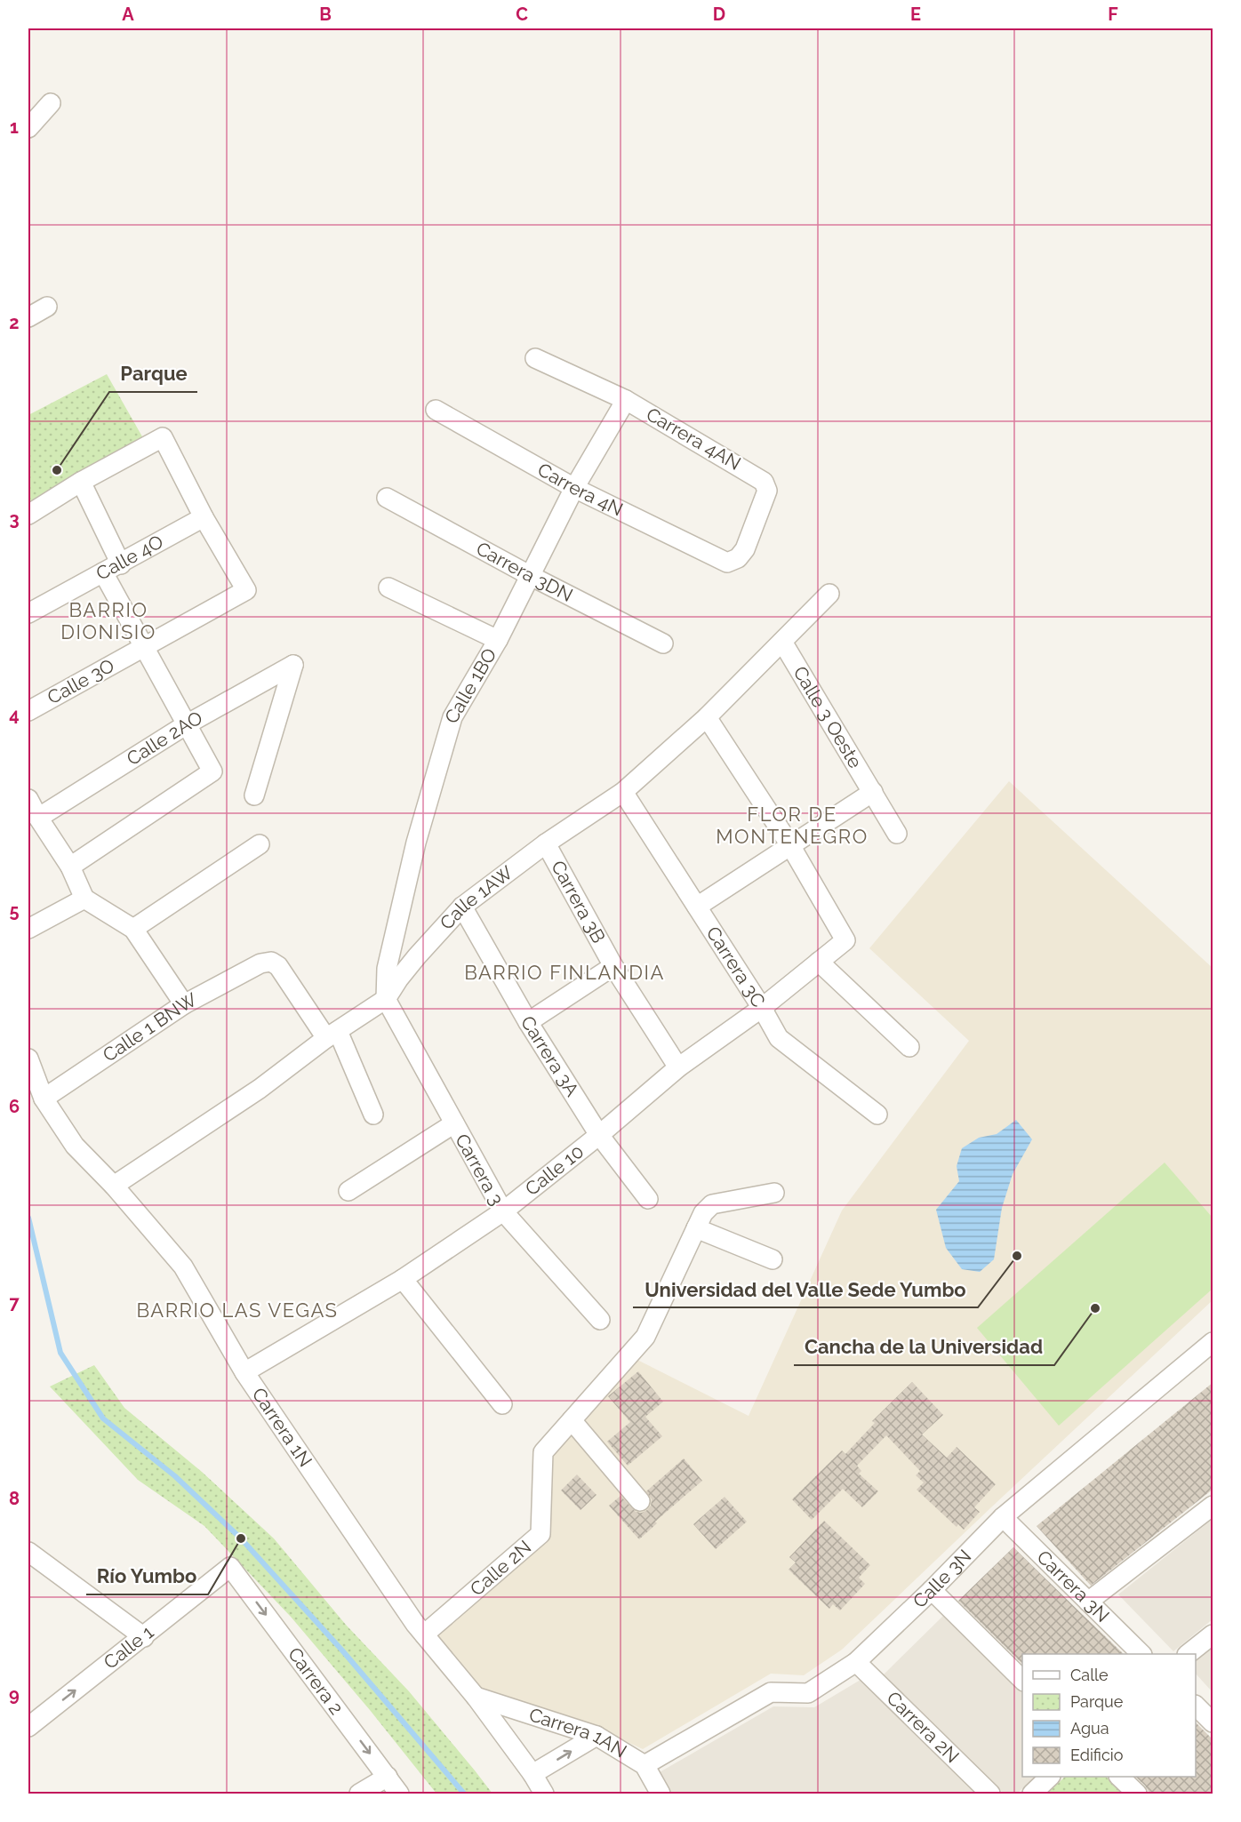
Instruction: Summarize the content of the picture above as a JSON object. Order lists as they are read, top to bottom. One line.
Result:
{"streets":{"street":["Carrera 4AN","Carrera 4N","Calle 4O","Carrera 3DN","Calle 3O","Calle 1BO","Calle 3 Oeste","Calle 2AO","Calle 1AW","Carrera 3B","Carrera 3C","Calle 1 BNW","Carrera 3A","Carrera 3","Calle 10","Carrera 1N","Calle 2N","Calle 3N","Carrera 3N","Calle 1","Carrera 2","Carrera 2N","Carrera 1AN"]},"crossings":[["Carrera 4AN","Carrera 4N"],["Carrera 4AN","Calle 1BO"],["Carrera 4N","Calle 1BO"],["Calle 4O","Calle 3O"],["Carrera 3DN","Calle 1BO"],["Calle 1BO","Calle 1AW"],["Calle 1BO","Carrera 3"],["Calle 3 Oeste","Calle 1AW"],["Calle 1AW","Carrera 3B"],["Calle 1AW","Carrera 3C"],["Calle 1AW","Calle 1 BNW"],["Calle 1AW","Carrera 3A"],["Calle 1AW","Carrera 3"],["Calle 1AW","Carrera 1N"],["Carrera 3B","Calle 10"],["Carrera 3C","Calle 10"],["Calle 1 BNW","Carrera 1N"],["Carrera 3A","Calle 10"],["Carrera 3","Calle 10"],["Calle 10","Carrera 1N"],["Carrera 1N","Calle 2N"],["Carrera 1N","Carrera 1AN"],["Calle 3N","Carrera 3N"],["Calle 3N","Carrera 2N"],["Calle 3N","Carrera 1AN"],["Calle 1","Carrera 2"]],"one_way":["Calle 1","Carrera 2"],"districts":["BARRIO DIONISIO","FLOR DE MONTENEGRO","BARRIO FINLANDIA","BARRIO LAS VEGAS"],"places":["Parque","Universidad del Valle Sede Yumbo","Cancha de la Universidad","Río Yumbo"],"legend":["Calle","Parque","Agua","Edificio"],"grid":{"columns":["A","B","C","D","E","F"],"rows":["1","2","3","4","5","6","7","8","9"]}}
